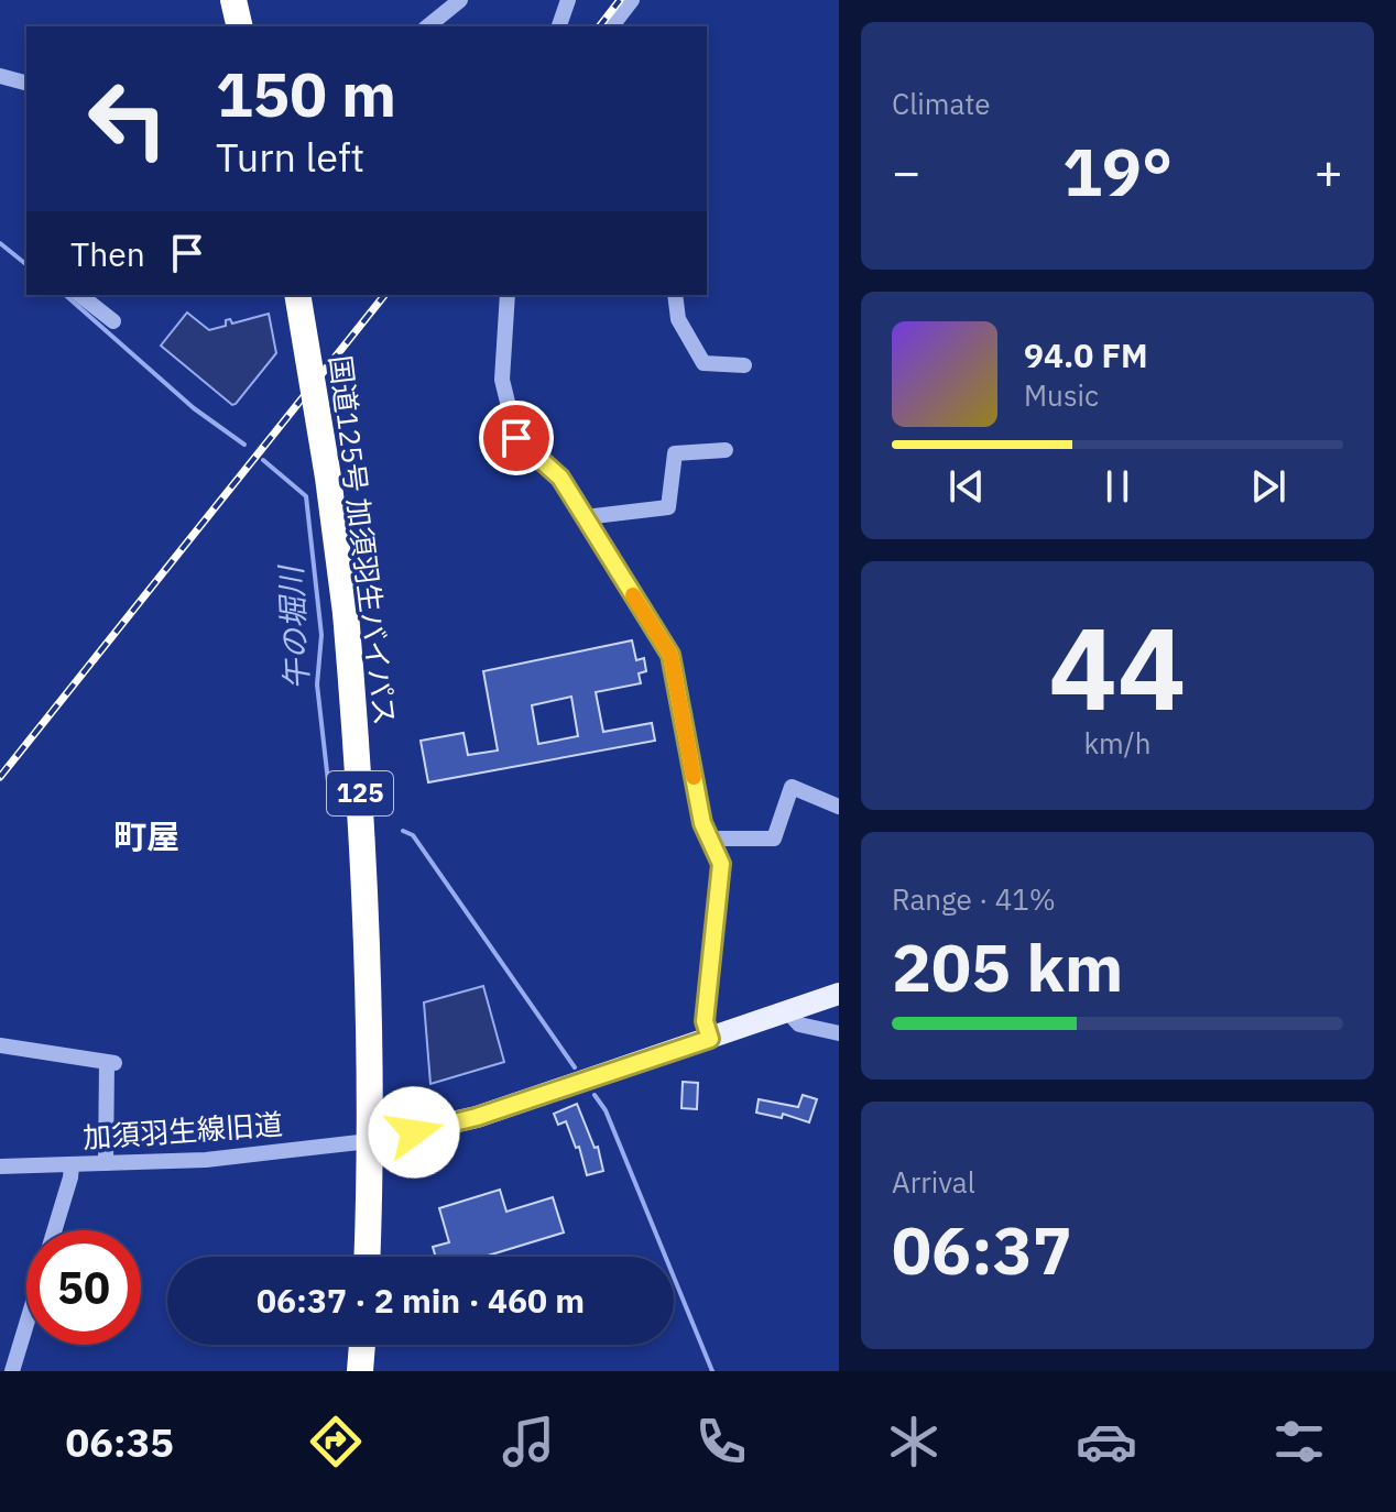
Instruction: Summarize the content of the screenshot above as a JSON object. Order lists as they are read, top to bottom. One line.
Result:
{"streets":{"highway":["国道125号 加須羽生バイパス","125"],"street":["加須羽生線旧道"]},"crossings":[["国道125号 加須羽生バイパス","加須羽生線旧道"]],"districts":["町屋"],"water":["午の堀川"],"page":{"tile":["Climate",["44","km/h"],["Range · 41%","205 km"],["Arrival","06:37"]],"turn":["150 m","Turn left"],"heat":["−","19°","+"],"then":"Then","song":["94.0 FM","Music"],"limit":"50","trip":"06:37 · 2 min · 460 m","tabs":"06:35"}}
